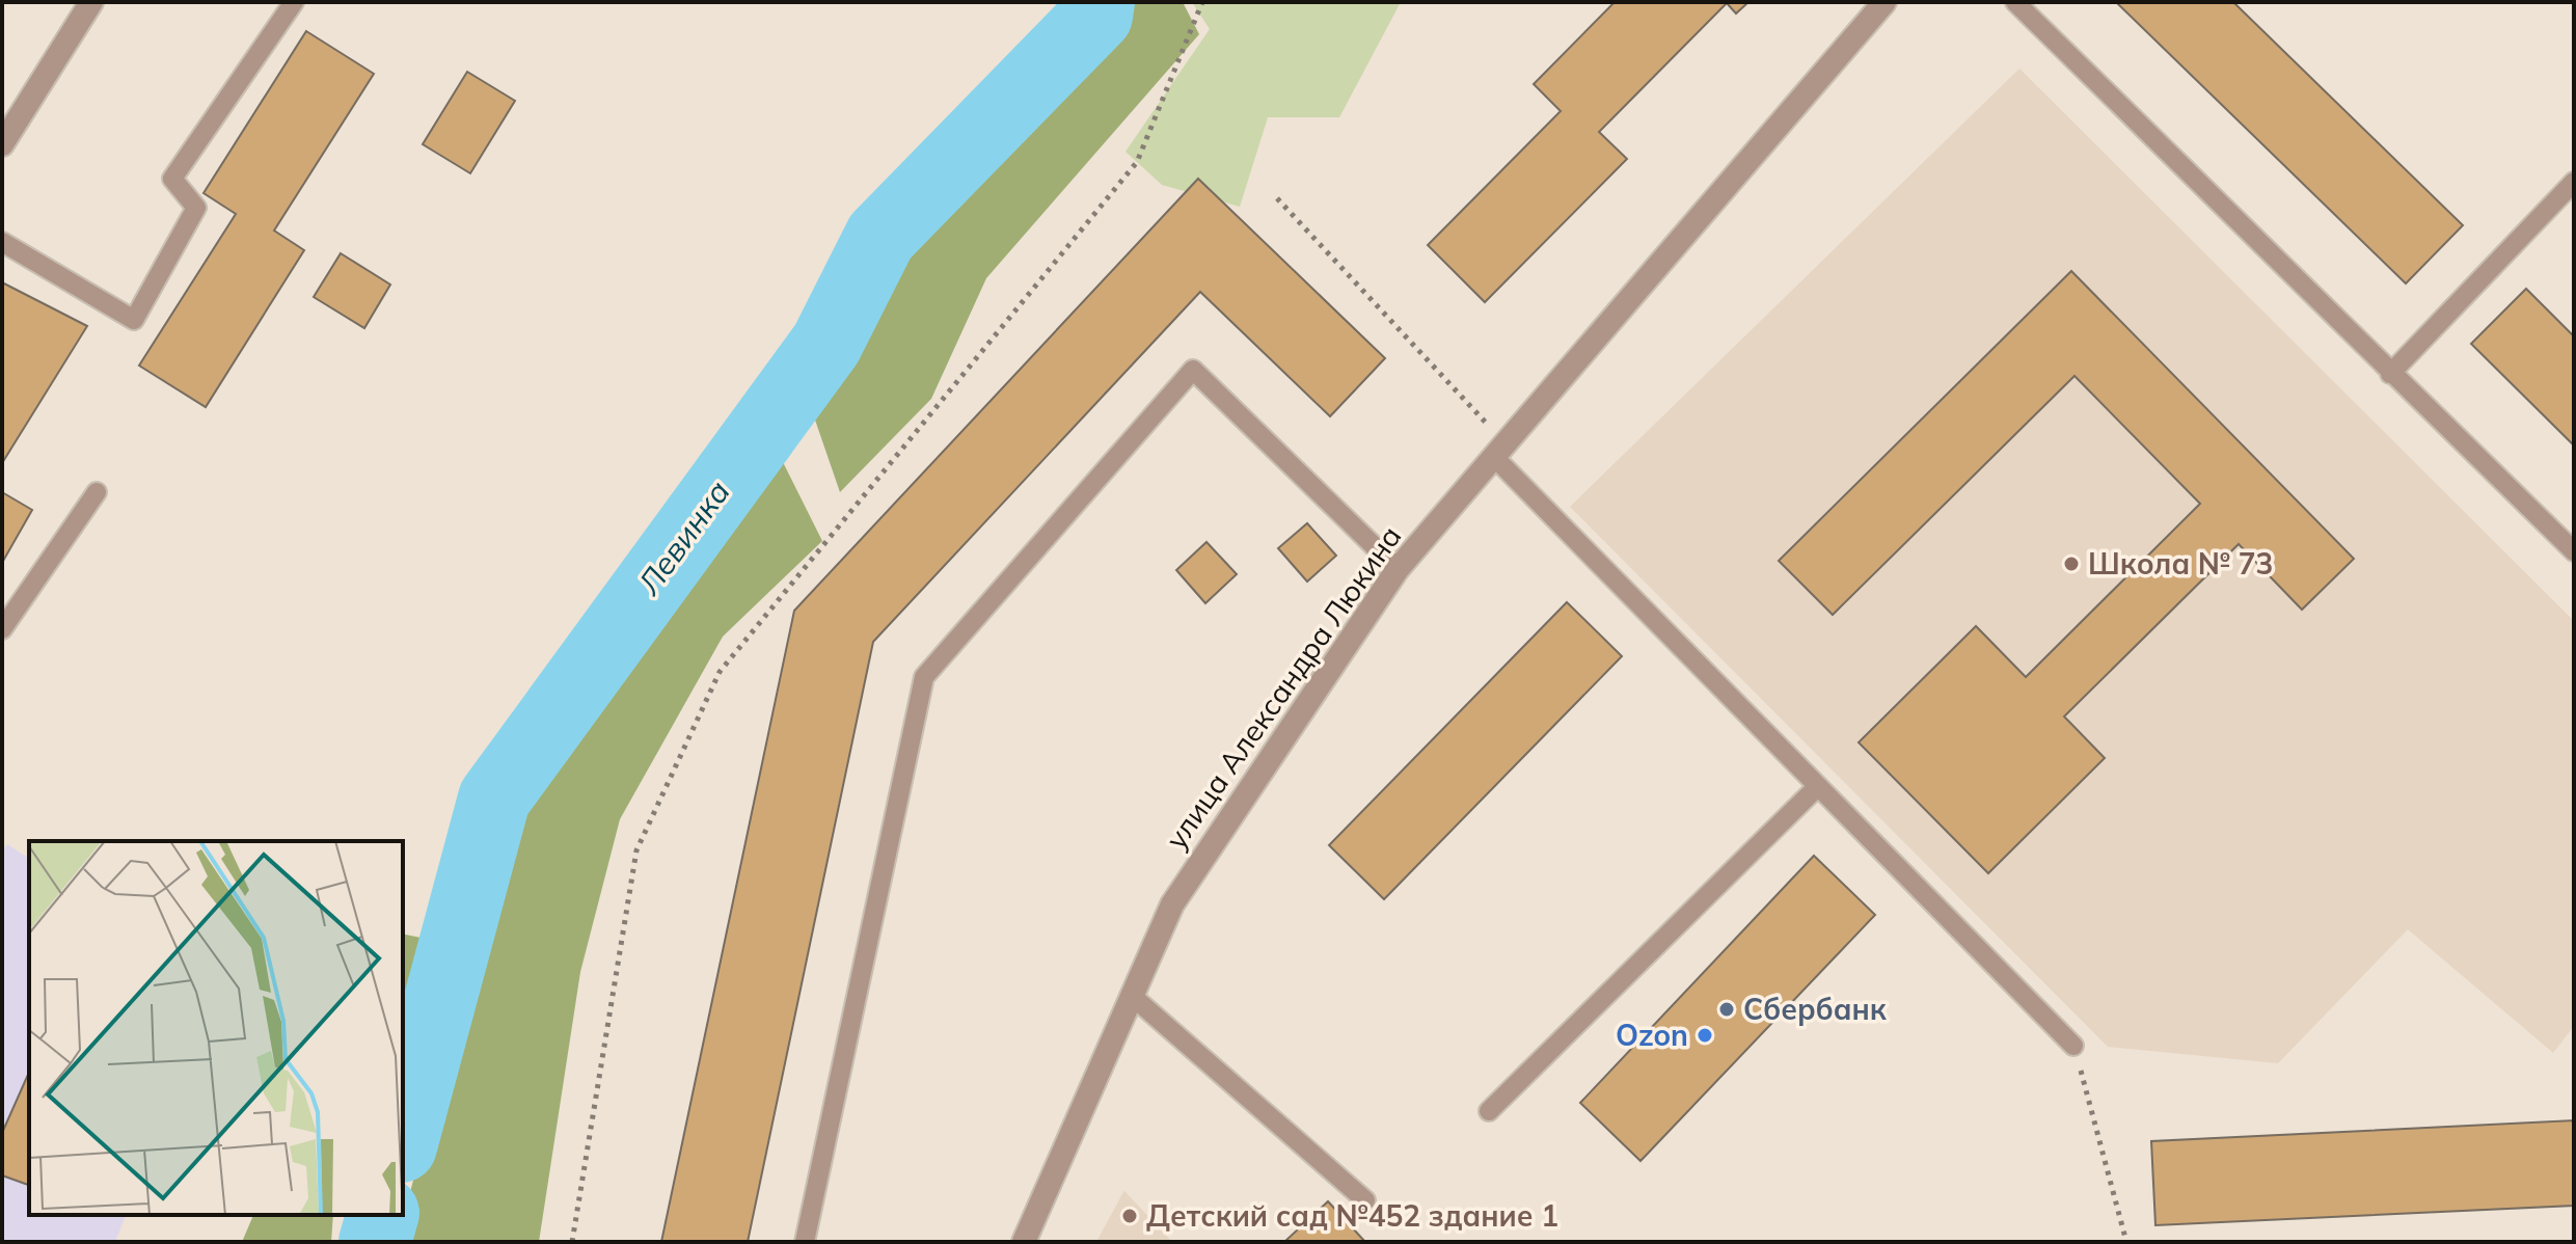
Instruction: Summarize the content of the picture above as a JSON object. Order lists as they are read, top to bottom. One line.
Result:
{"streets":{"street":["улица Александра Люкина"]},"water":["Левинка"],"places":["Школа № 73","Сбербанк","Ozon","Детский сад №452 здание 1"]}
